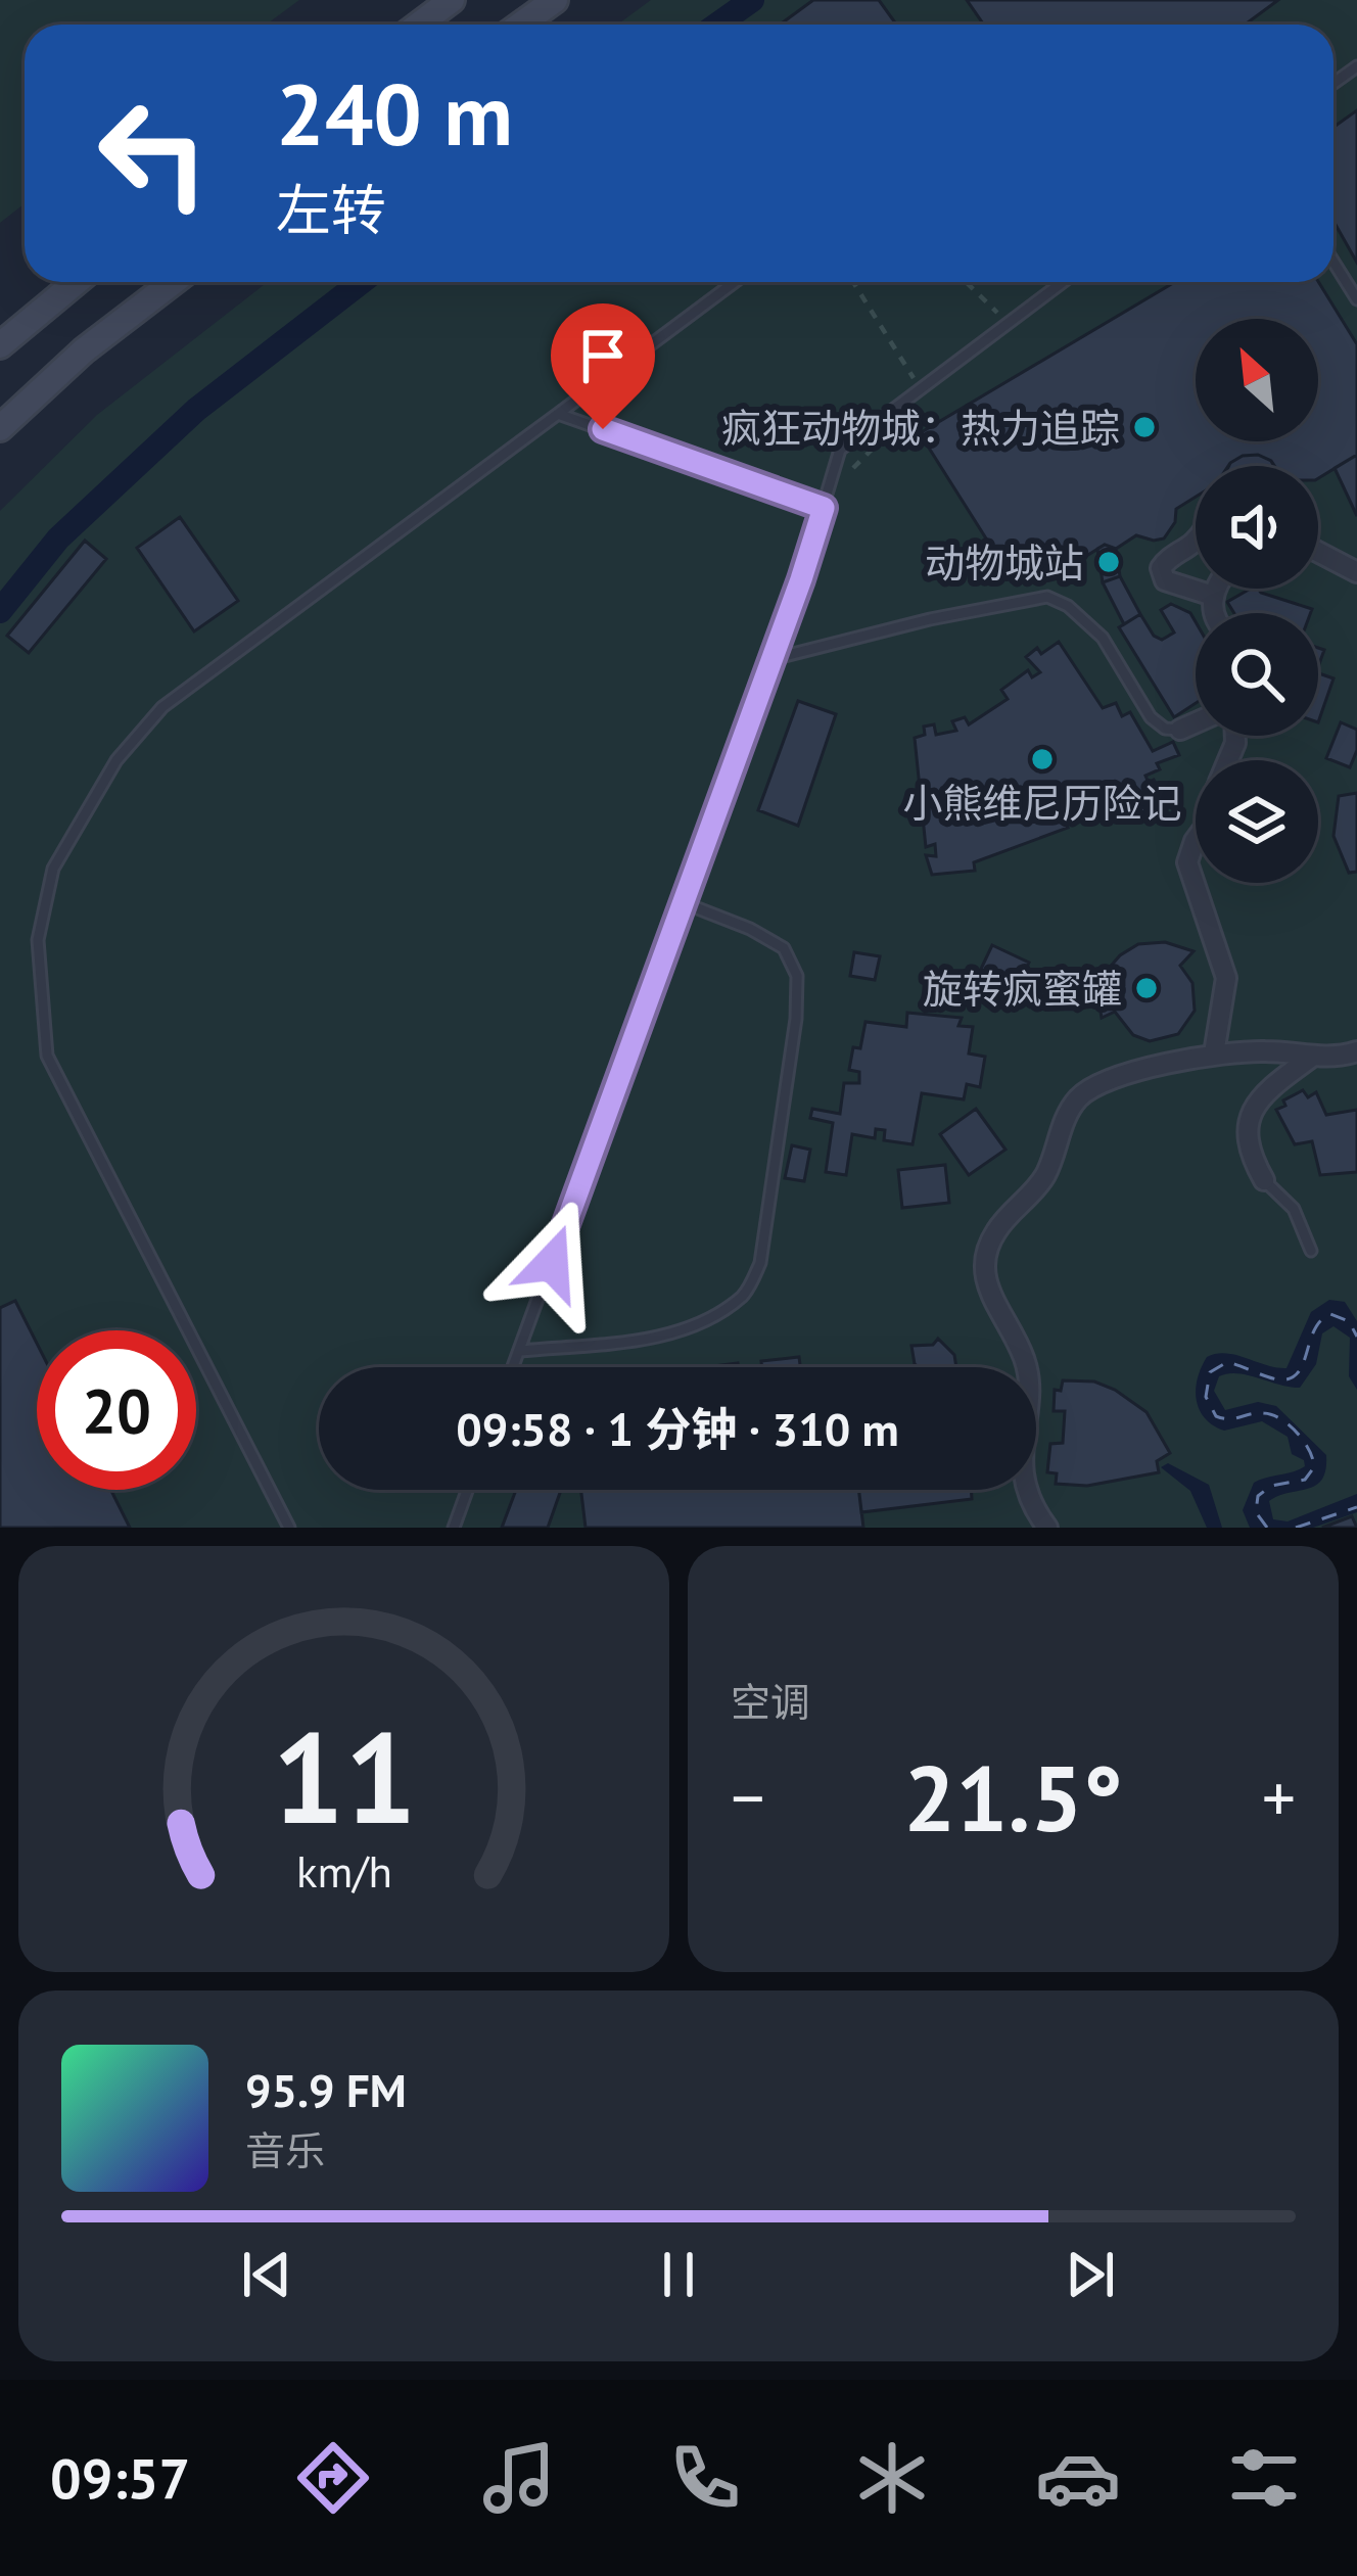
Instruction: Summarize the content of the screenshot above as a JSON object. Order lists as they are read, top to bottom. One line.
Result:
{"places":["疯狂动物城：热力追踪","动物城站","小熊维尼历险记","旋转疯蜜罐"],"north":"top left","page":{"turn":["240 m","左转"],"limit":"20","trip":"09:58 · 1 分钟 · 310 m","tile":"空调","heat":["−","21.5°","+"],"song":["95.9 FM","音乐"],"tabs":"09:57","gauge":["11","km/h"]}}
